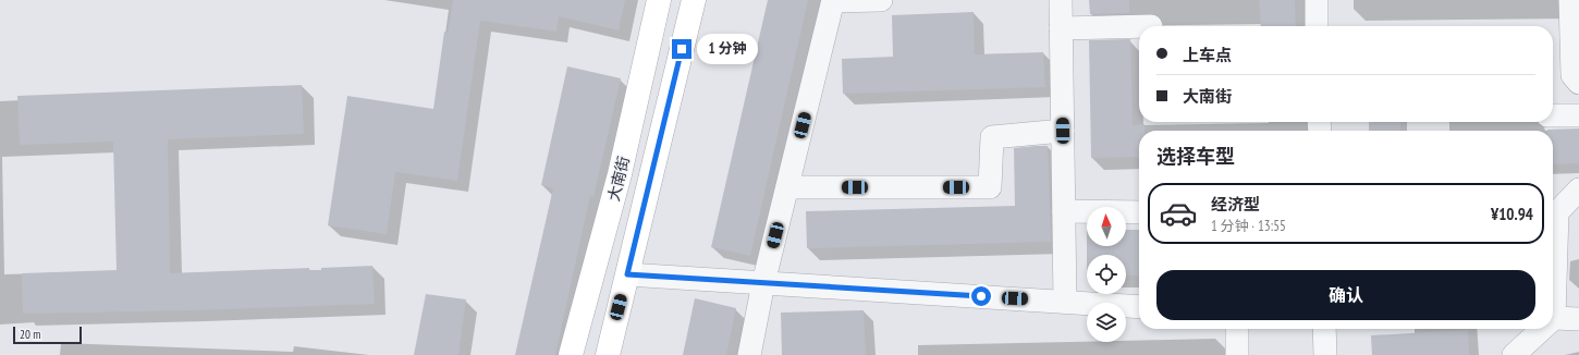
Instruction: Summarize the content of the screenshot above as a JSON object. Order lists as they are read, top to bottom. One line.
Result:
{"streets":{"street":["大南街"]},"scale_bar":"20 m","north":"top","page":{"banner":["上车点","大南街"],"bubble":"1 分钟","heading":"选择车型","list":[{"name":"经济型","note":"1 分钟 · 13:55","value":"¥10.94"}],"buttons":"确认","scale":"20 m"}}
